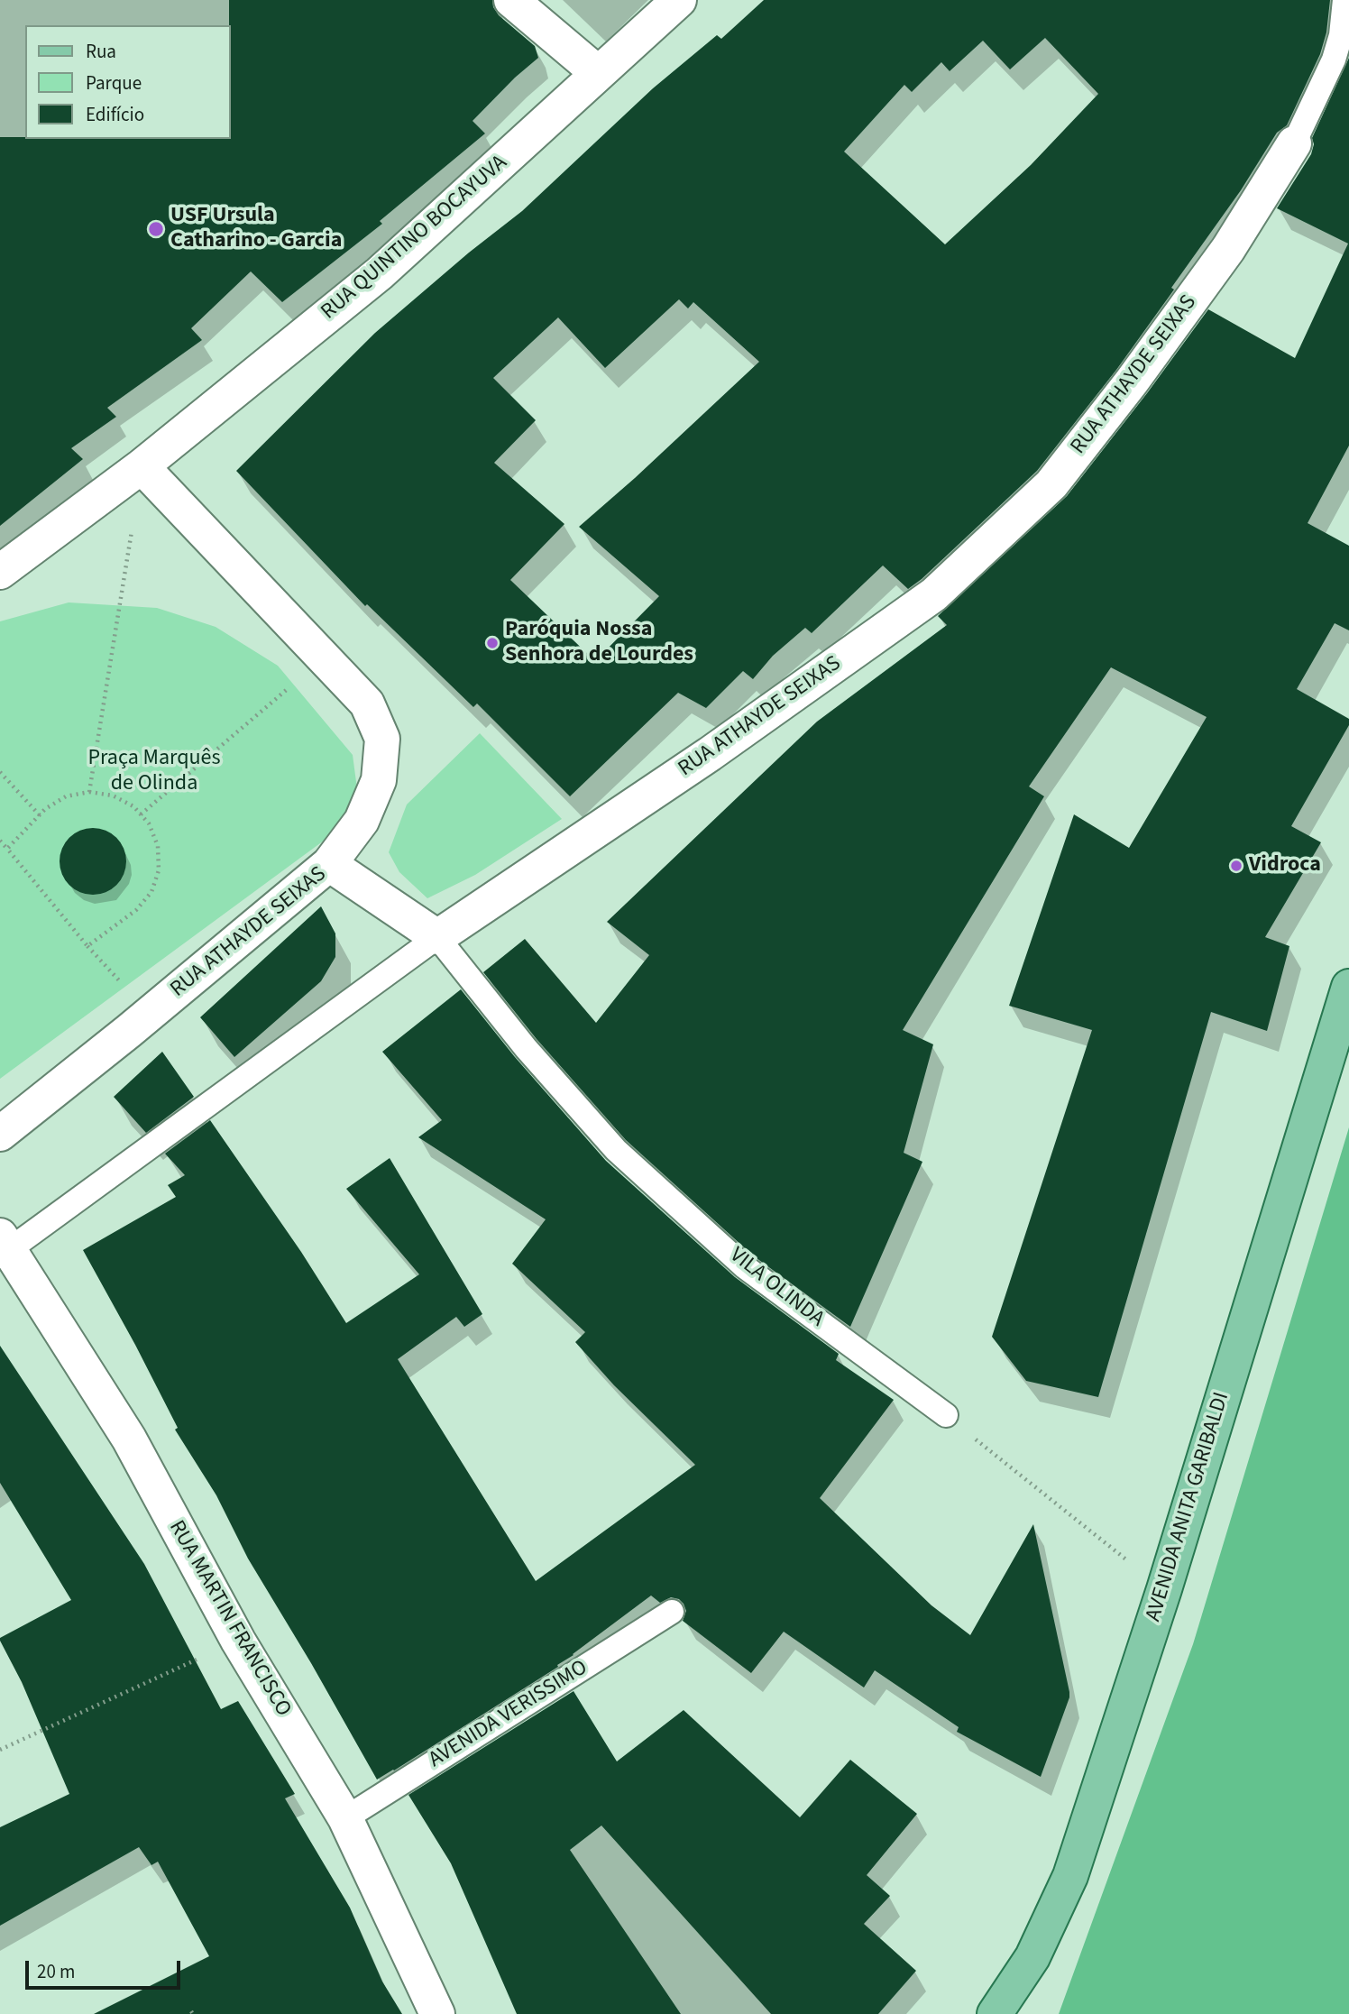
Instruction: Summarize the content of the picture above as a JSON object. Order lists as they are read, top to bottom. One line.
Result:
{"streets":{"main road":["AVENIDA ANITA GARIBALDI"],"street":["RUA QUINTINO BOCAYUVA","RUA ATHAYDE SEIXAS","RUA MARTIN FRANCISCO"],"lane":["VILA OLINDA","AVENIDA VERISSIMO"]},"crossings":[["RUA ATHAYDE SEIXAS","VILA OLINDA"],["RUA MARTIN FRANCISCO","AVENIDA VERISSIMO"]],"parks":["Praça Marquês de Olinda"],"places":["USF Ursula Catharino - Garcia","Paróquia Nossa Senhora de Lourdes","Vidroca"],"legend":["Rua","Parque","Edifício"],"scale_bar":"20 m"}
